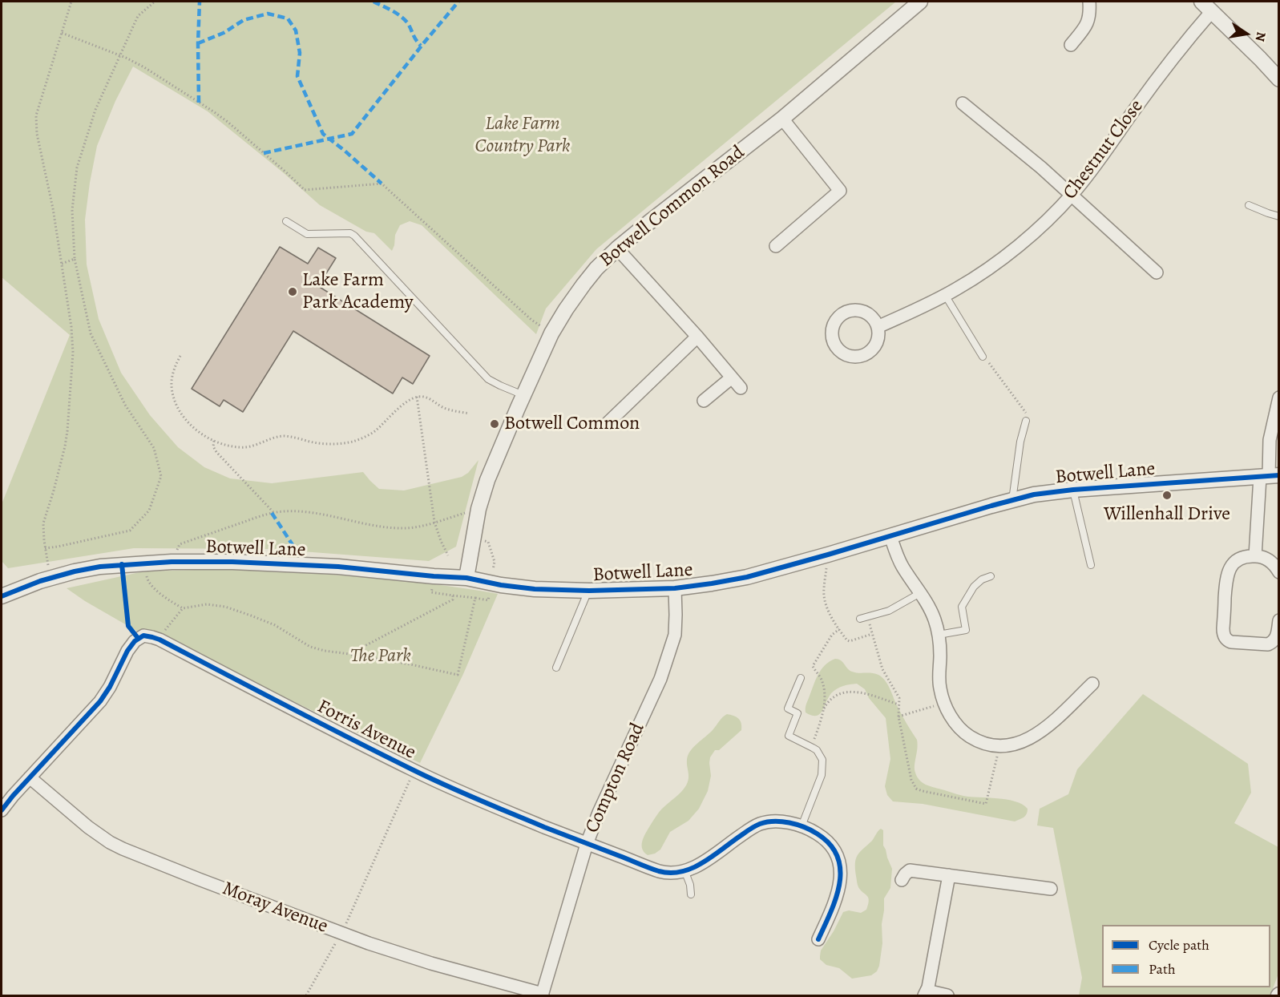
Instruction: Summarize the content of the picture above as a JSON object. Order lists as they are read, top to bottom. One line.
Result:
{"streets":{"street":["Chestnut Close","Botwell Common Road","Botwell Lane","Forris Avenue","Compton Road","Moray Avenue"]},"crossings":[["Botwell Common Road","Botwell Lane"],["Botwell Lane","Compton Road"],["Forris Avenue","Compton Road"],["Forris Avenue","Moray Avenue"],["Compton Road","Moray Avenue"]],"parks":["Lake Farm Country Park","The Park"],"places":["Lake Farm Park Academy","Botwell Common","Willenhall Drive"],"legend":["Cycle path","Path"],"north":"right"}
